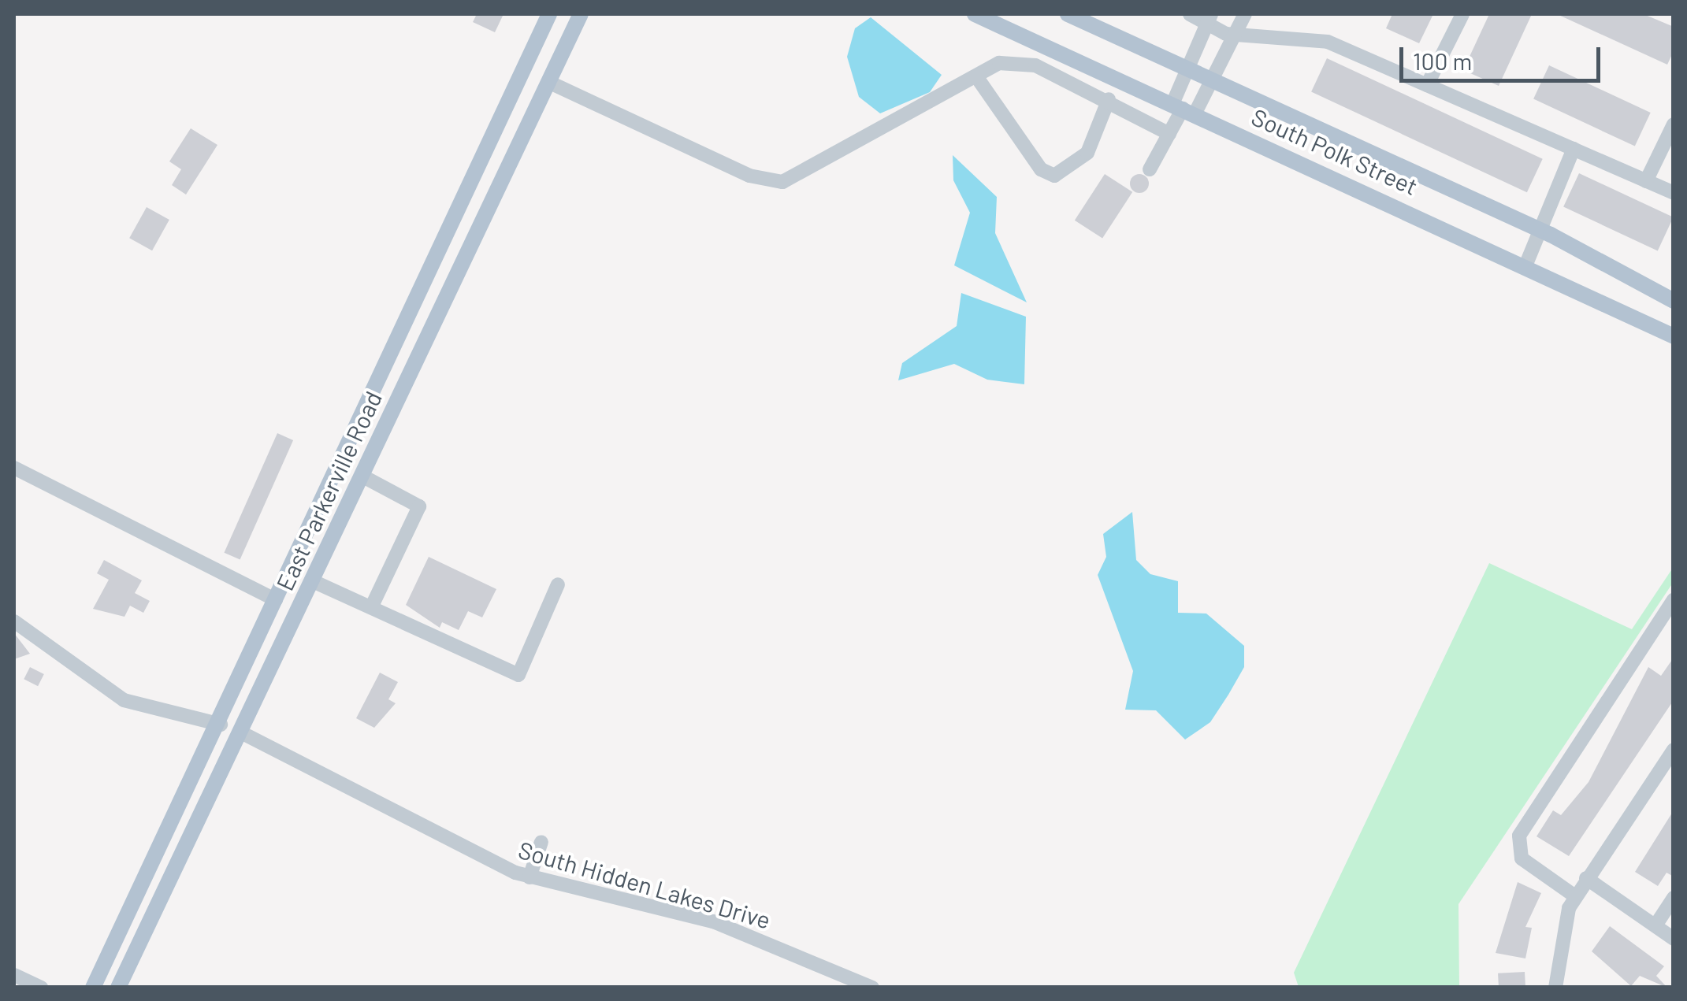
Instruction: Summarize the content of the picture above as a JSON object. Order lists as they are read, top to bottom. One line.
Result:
{"streets":{"main road":["South Polk Street","East Parkerville Road"],"street":["South Hidden Lakes Drive"]},"crossings":[["East Parkerville Road","South Hidden Lakes Drive"]],"scale_bar":"100 m"}
